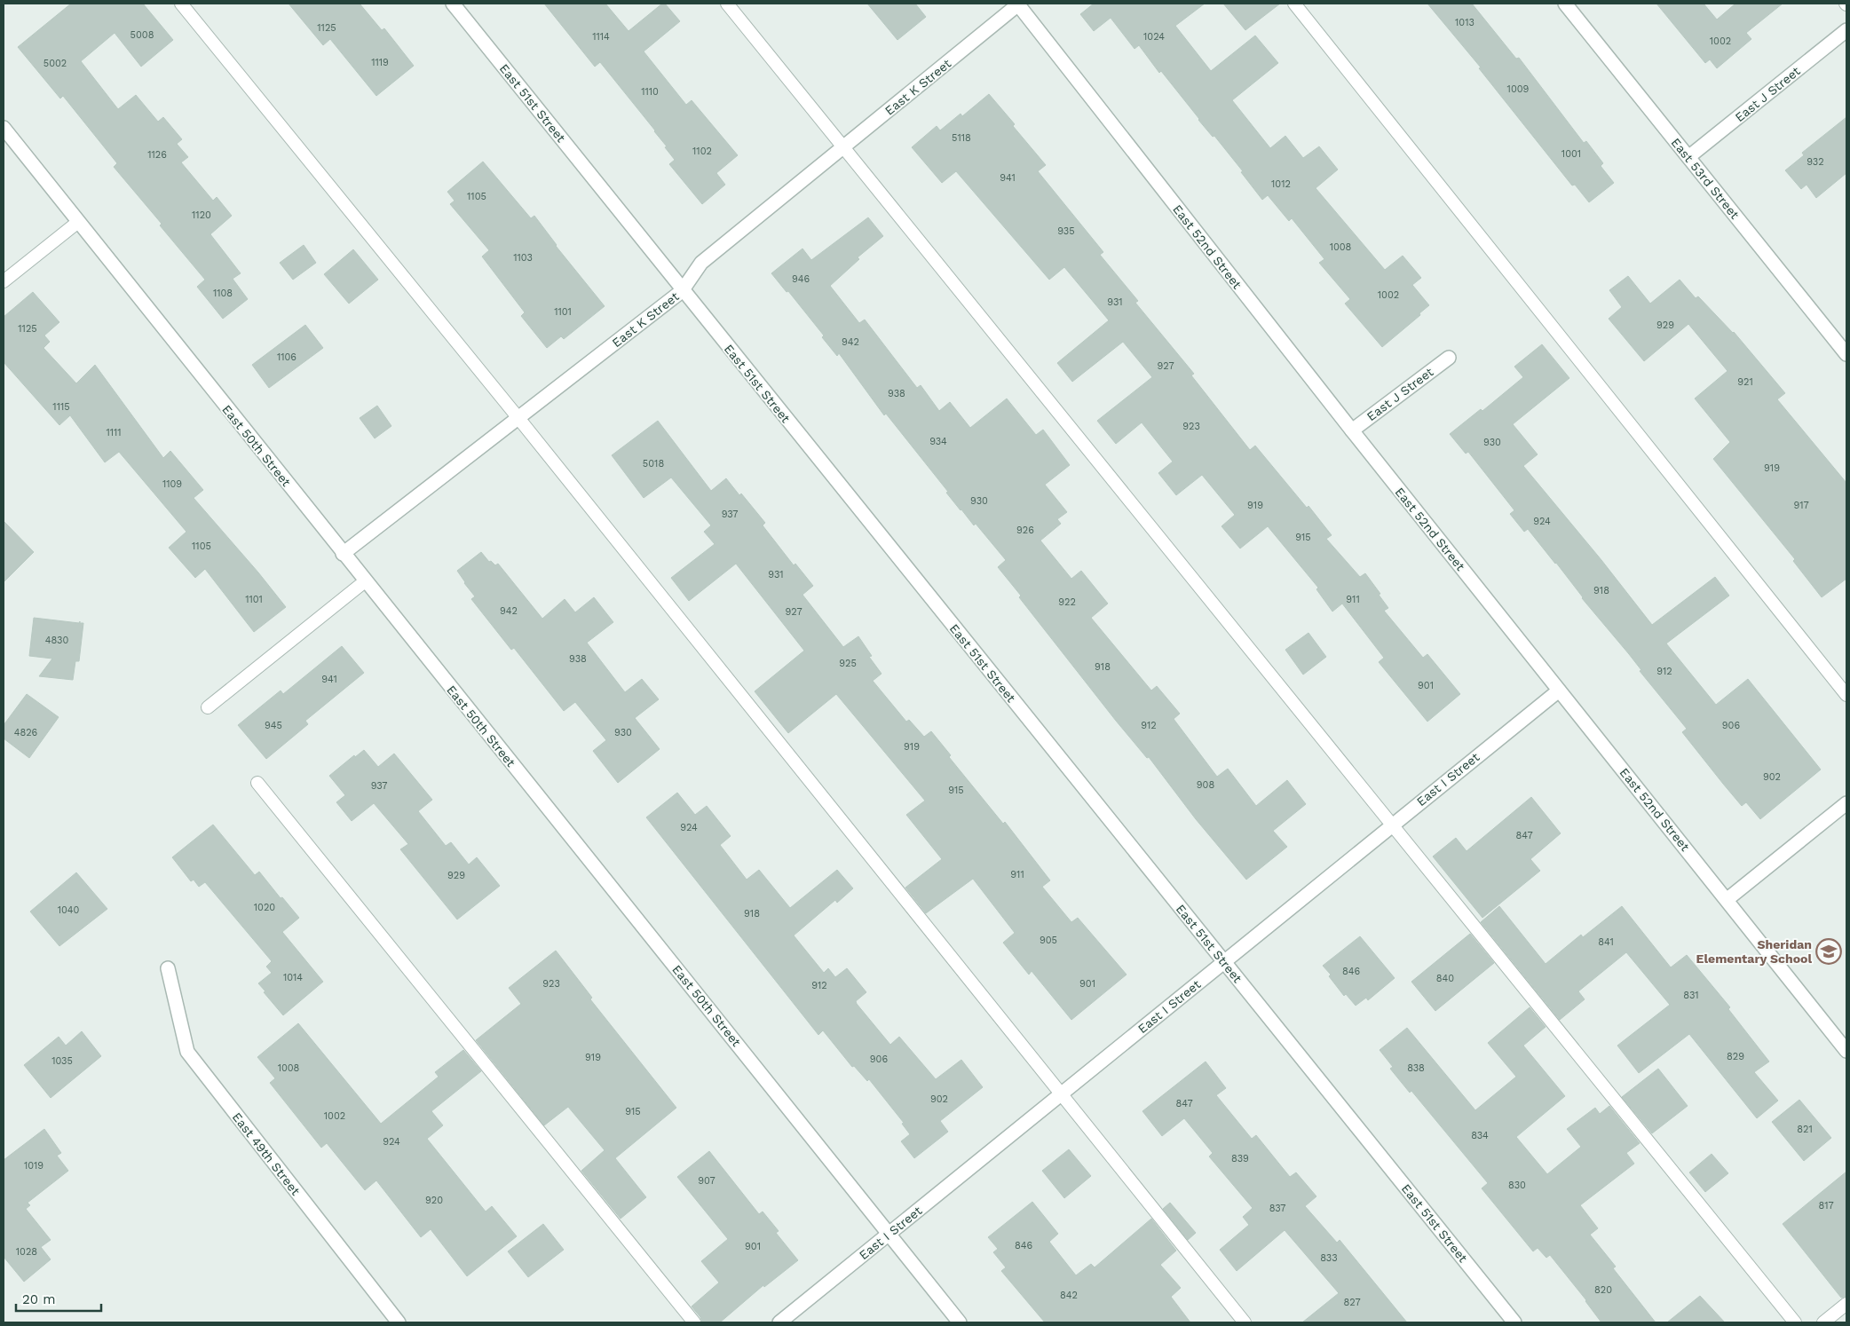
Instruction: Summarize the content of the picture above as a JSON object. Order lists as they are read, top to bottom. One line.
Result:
{"streets":{"street":["East K Street","East J Street","East 51st Street","East 53rd Street","East 52nd Street","East 50th Street","East I Street","East 49th Street"]},"crossings":[["East K Street","East 51st Street"],["East K Street","East 52nd Street"],["East K Street","East 50th Street"],["East J Street","East 53rd Street"],["East J Street","East 52nd Street"],["East 51st Street","East I Street"],["East 52nd Street","East I Street"],["East 50th Street","East I Street"]],"places":{"school or university":["Sheridan Elementary School"]},"house_numbers":["1013","1125","5008","1114","1024","1002","1119","5002","1009","1110","5118","1102","1001","1126","932","941","1012","1105","1120","935","1008","1103","946","1108","1002","931","1101","929","1125","942","1106","927","921","938","1115","923","1111","934","930","5018","919","1109","930","919","917","937","924","926","915","1105","931","918","1101","911","922","942","927","4830","938","925","918","912","941","901","945","912","906","4826","930","919","902","908","937","915","924","847","911","929","1020","1040","918","905","841","846","1014","840","923","901","912","831","829","919","906","1035","1008","838","902","847","915","1002","821","834","924","839","1019","907","830","920","817","837","846","901","1028","833","820","842","827"],"scale_bar":"20 m"}
